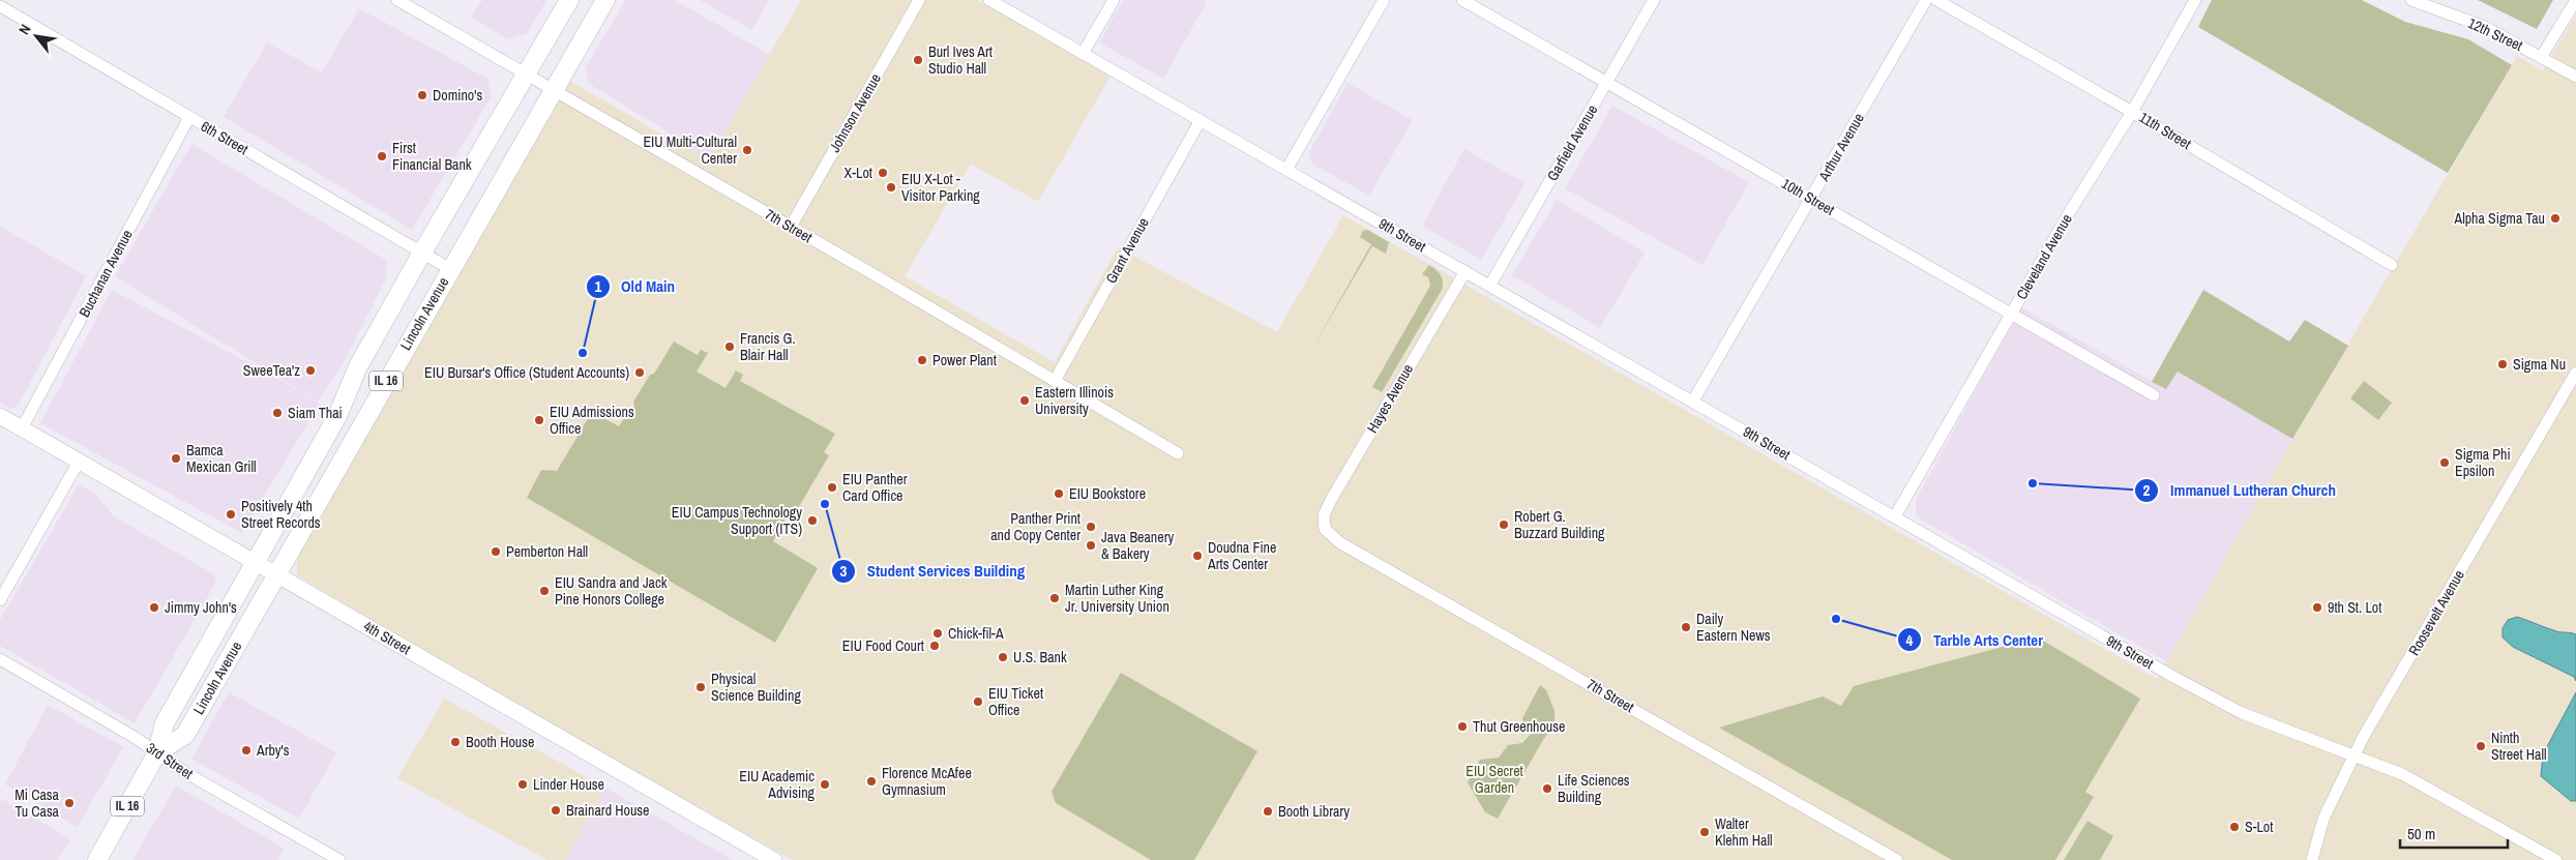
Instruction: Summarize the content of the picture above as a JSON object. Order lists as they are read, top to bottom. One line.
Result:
{"streets":{"main road":["Lincoln Avenue","IL 16"],"street":["12th Street","Johnson Avenue","11th Street","6th Street","Garfield Avenue","Arthur Avenue","10th Street","7th Street","9th Street","Grant Avenue","Cleveland Avenue","Buchanan Avenue","Hayes Avenue","Roosevelt Avenue","4th Street","3rd Street"]},"crossings":[["Johnson Avenue","7th Street"],["11th Street","Cleveland Avenue"],["6th Street","Buchanan Avenue"],["6th Street","Lincoln Avenue"],["Garfield Avenue","10th Street"],["Garfield Avenue","9th Street"],["Arthur Avenue","10th Street"],["Arthur Avenue","9th Street"],["10th Street","Cleveland Avenue"],["7th Street","Grant Avenue"],["7th Street","Lincoln Avenue"],["7th Street","Hayes Avenue"],["9th Street","Grant Avenue"],["9th Street","Cleveland Avenue"],["9th Street","Hayes Avenue"],["9th Street","Roosevelt Avenue"],["Buchanan Avenue","4th Street"],["Lincoln Avenue","4th Street"],["Lincoln Avenue","3rd Street"]],"parks":["EIU Secret Garden"],"places":["Burl Ives Art Studio Hall","Domino's","EIU Multi-Cultural Center","First Financial Bank","X-Lot","EIU X-Lot - Visitor Parking","Alpha Sigma Tau","Francis G. Blair Hall","Old Main","Power Plant","Sigma Nu","SweeTea'z","EIU Bursar's Office (Student Accounts)","Eastern Illinois University","Siam Thai","EIU Admissions Office","Bamca Mexican Grill","Sigma Phi Epsilon","Immanuel Lutheran Church","EIU Panther Card Office","EIU Bookstore","Student Services Building","Positively 4th Street Records","EIU Campus Technology Support (ITS)","Robert G. Buzzard Building","Panther Print and Copy Center","Java Beanery & Bakery","Pemberton Hall","Doudna Fine Arts Center","EIU Sandra and Jack Pine Honors College","Martin Luther King Jr. University Union","Jimmy John's","9th St. Lot","Tarble Arts Center","Daily Eastern News","Chick-fil-A","EIU Food Court","U.S. Bank","Physical Science Building","EIU Ticket Office","Thut Greenhouse","Booth House","Ninth Street Hall","Arby's","Florence McAfee Gymnasium","Linder House","EIU Academic Advising","Life Sciences Building","Mi Casa Tu Casa","Brainard House","Booth Library","S-Lot","Walter Klehm Hall"],"scale_bar":"50 m","north":"top left"}
